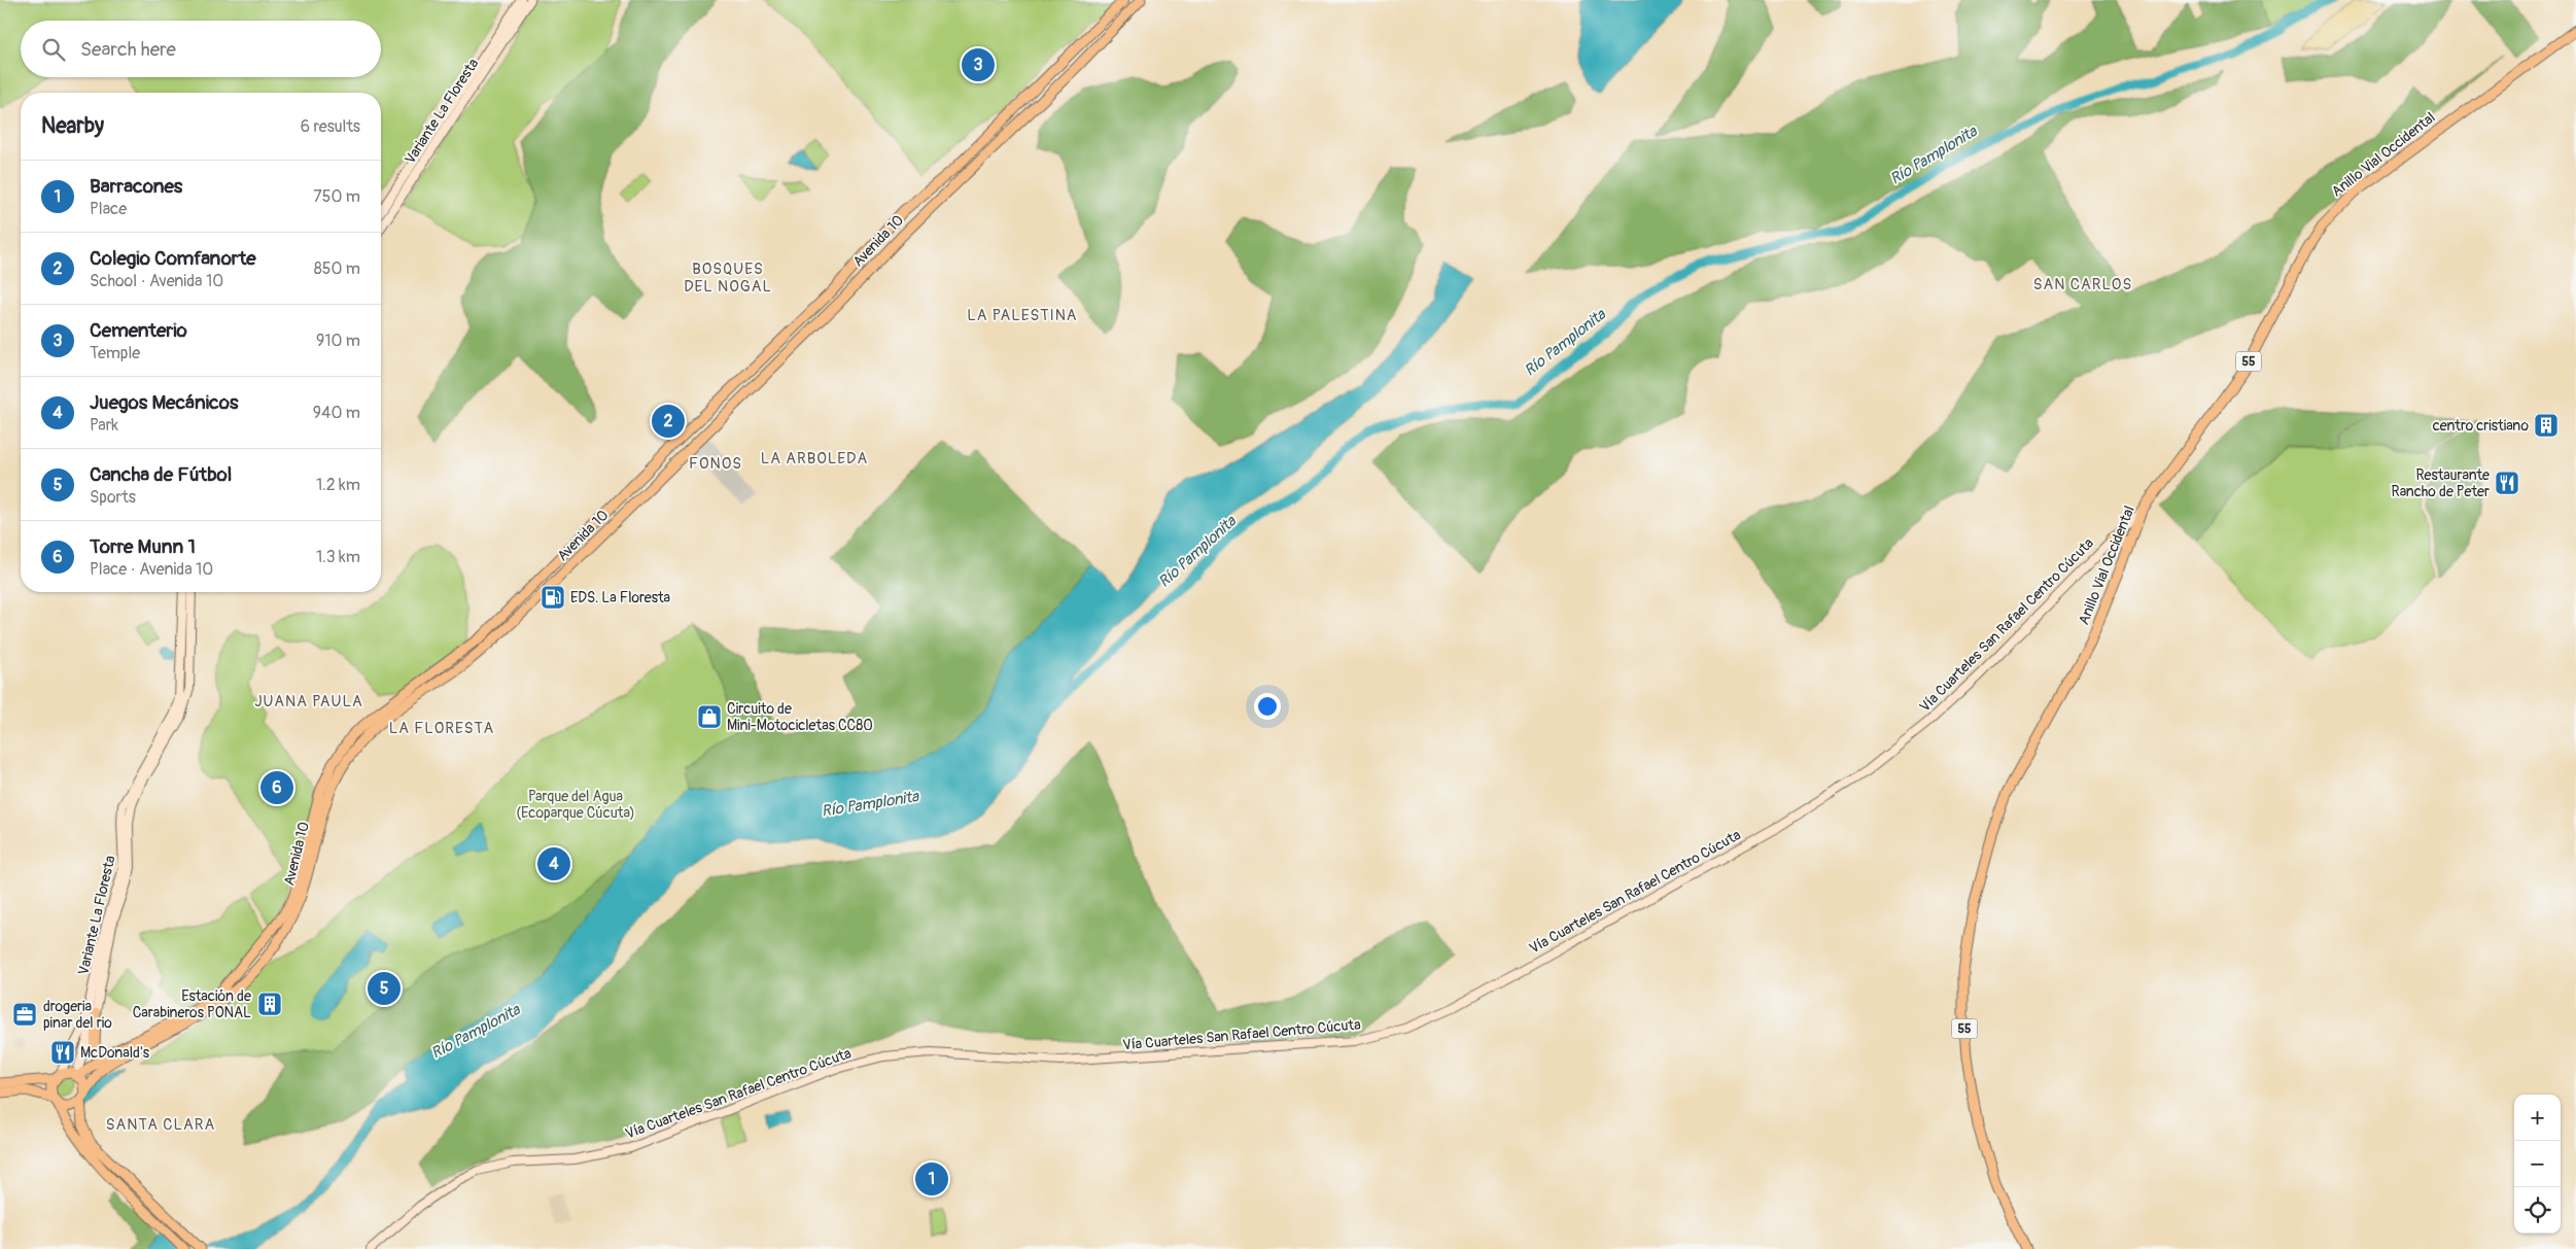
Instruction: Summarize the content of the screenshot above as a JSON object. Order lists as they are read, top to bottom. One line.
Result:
{"streets":{"main road":["Variante La Floresta","Anillo Vial Occidental","Avenida 10","55","Vía Cuarteles San Rafael Centro Cúcuta"]},"crossings":[["Variante La Floresta","Avenida 10"],["Anillo Vial Occidental","Vía Cuarteles San Rafael Centro Cúcuta"]],"districts":["BOSQUES DEL NOGAL","SAN CARLOS","LA PALESTINA","LA ARBOLEDA","FONOS","JUANA PAULA","LA FLORESTA","SANTA CLARA"],"water":["Río Pamplonita"],"parks":["Parque del Agua (Ecoparque Cúcuta)"],"places":{"building":["centro cristiano","Estación de Carabineros PONAL"],"restaurant":["Restaurante Rancho de Peter","McDonald's"],"fuel station":["EDS. La Floresta"],"shop":["Circuito de Mini-Motocicletas CC80"],"office":["drogeria pinar del rio"]},"page":{"search":"Search here","pins":["3","2","6","4","5","1"],"heading":["Nearby","6 results"],"list":[{"mark":"1","name":"Barracones","note":"Place","value":"750 m"},{"mark":"2","name":"Colegio Comfanorte","note":"School · Avenida 10","value":"850 m"},{"mark":"3","name":"Cementerio","note":"Temple","value":"910 m"},{"mark":"4","name":"Juegos Mecánicos","note":"Park","value":"940 m"},{"mark":"5","name":"Cancha de Fútbol","note":"Sports","value":"1.2 km"},{"mark":"6","name":"Torre Munn 1","note":"Place · Avenida 10","value":"1.3 km"}],"map_buttons":["+","−"]}}
